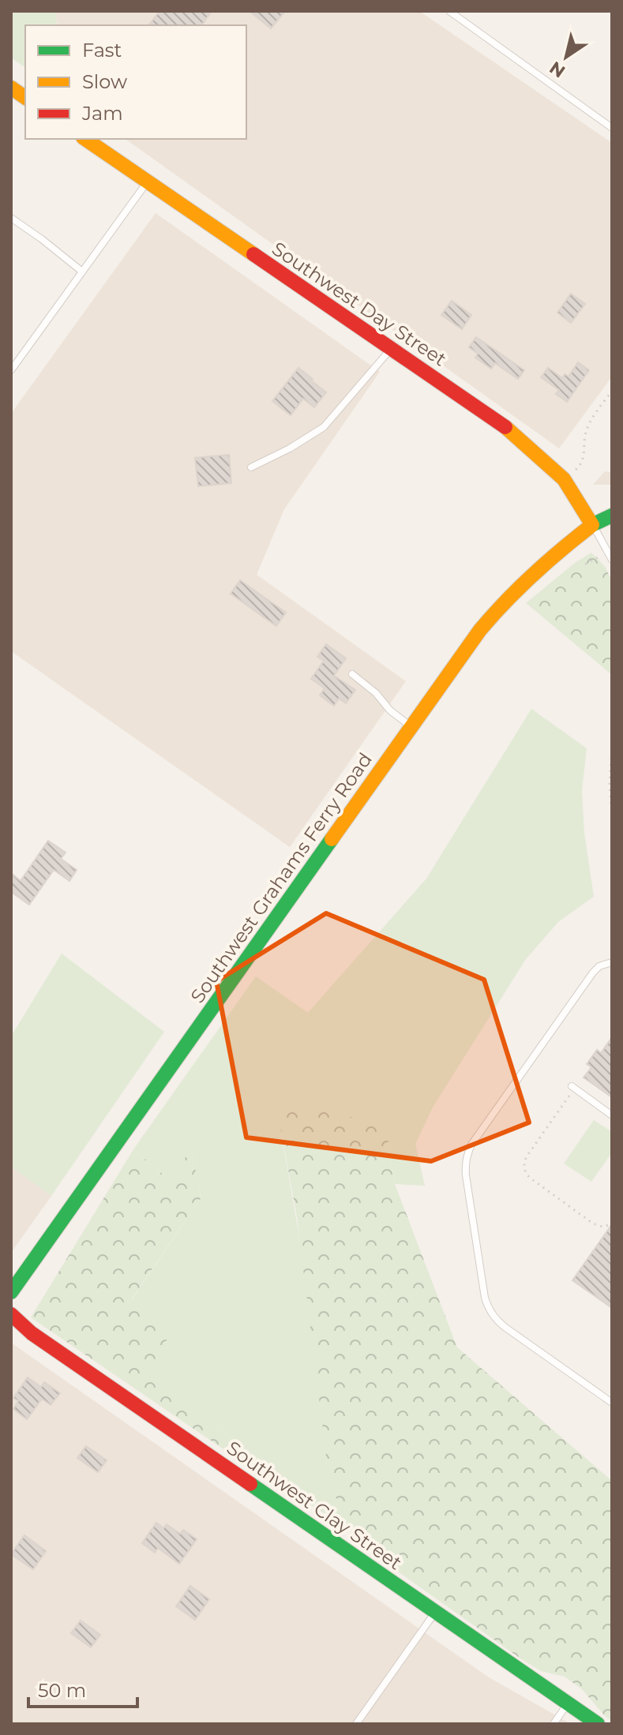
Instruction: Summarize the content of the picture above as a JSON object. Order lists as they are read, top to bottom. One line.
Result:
{"streets":{"main road":["Southwest Day Street","Southwest Grahams Ferry Road","Southwest Clay Street"]},"crossings":[["Southwest Day Street","Southwest Grahams Ferry Road"]],"legend":["Fast","Slow","Jam"],"scale_bar":"50 m","north":"bottom left"}
